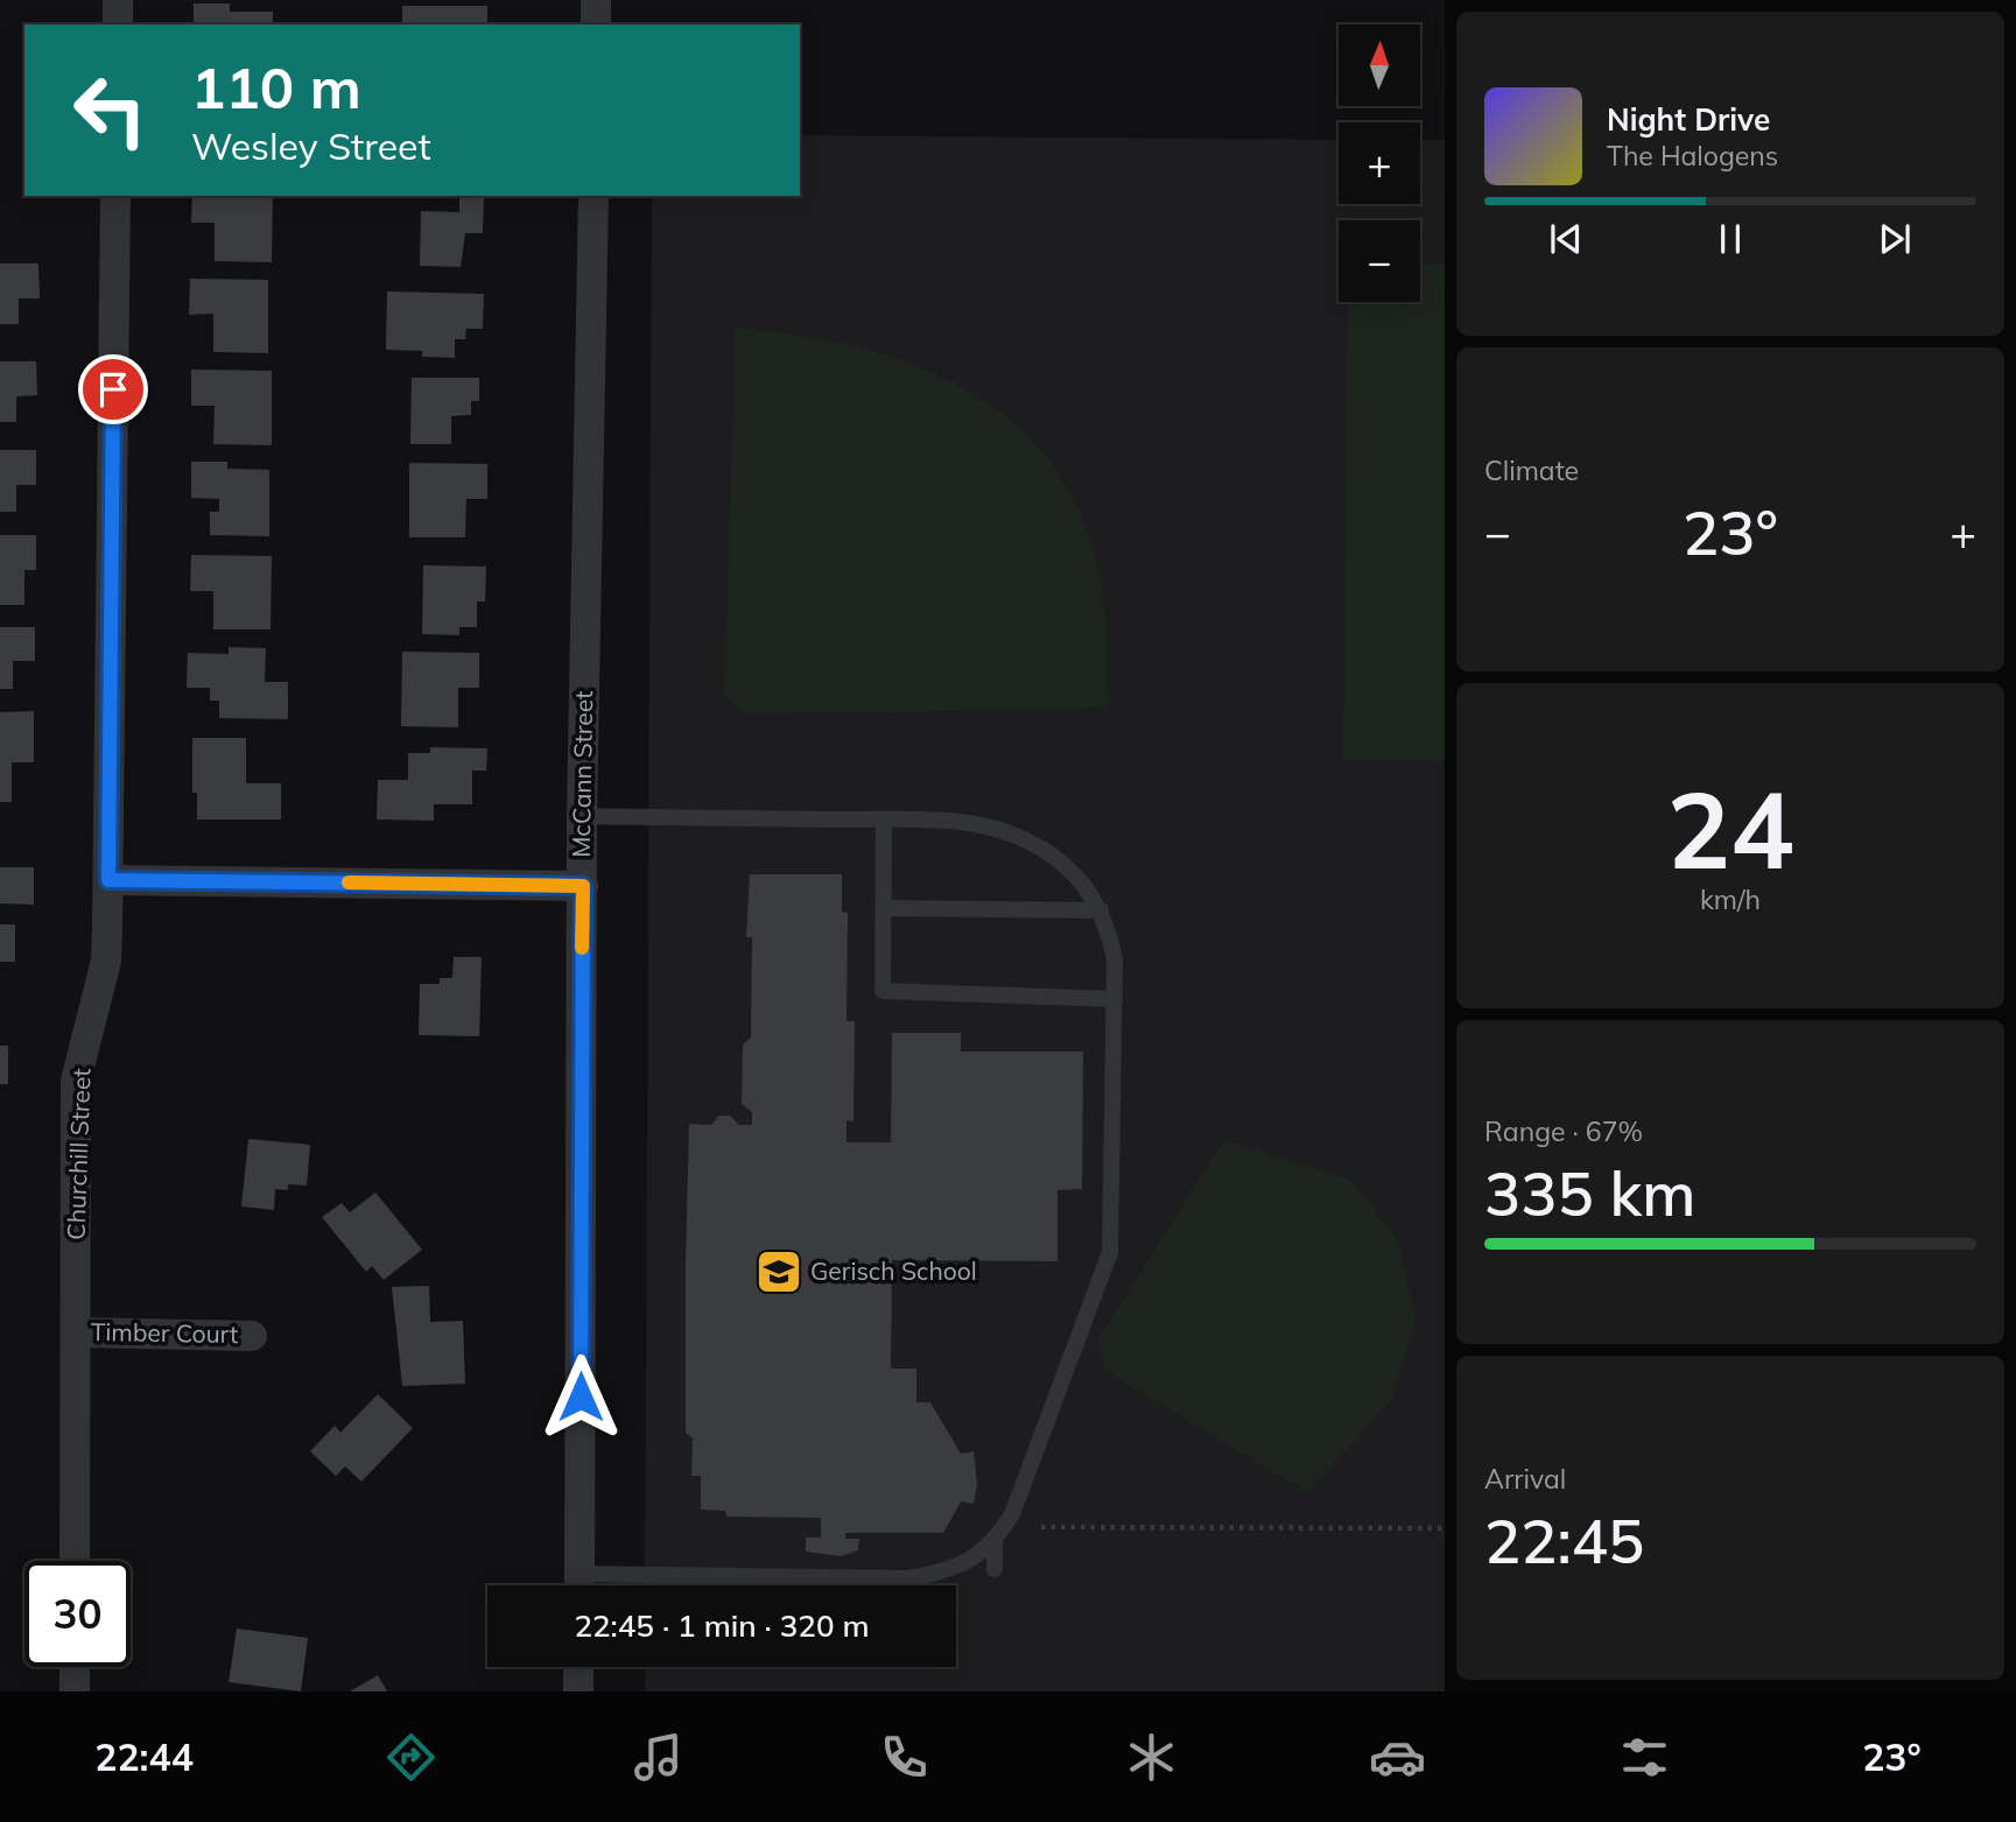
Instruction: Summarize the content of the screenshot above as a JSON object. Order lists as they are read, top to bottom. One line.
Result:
{"streets":{"street":["McCann Street","Churchill Street","Timber Court"]},"crossings":[["Churchill Street","Timber Court"]],"places":{"school or university":["Gerisch School"]},"north":"top","page":{"map_buttons":["+","−"],"turn":["110 m","Wesley Street"],"song":["Night Drive","The Halogens"],"tile":["Climate",["24","km/h"],["Range · 67%","335 km"],["Arrival","22:45"]],"heat":["−","23°","+"],"limit":"30","trip":"22:45 · 1 min · 320 m","tabs":["22:44","23°"]}}
